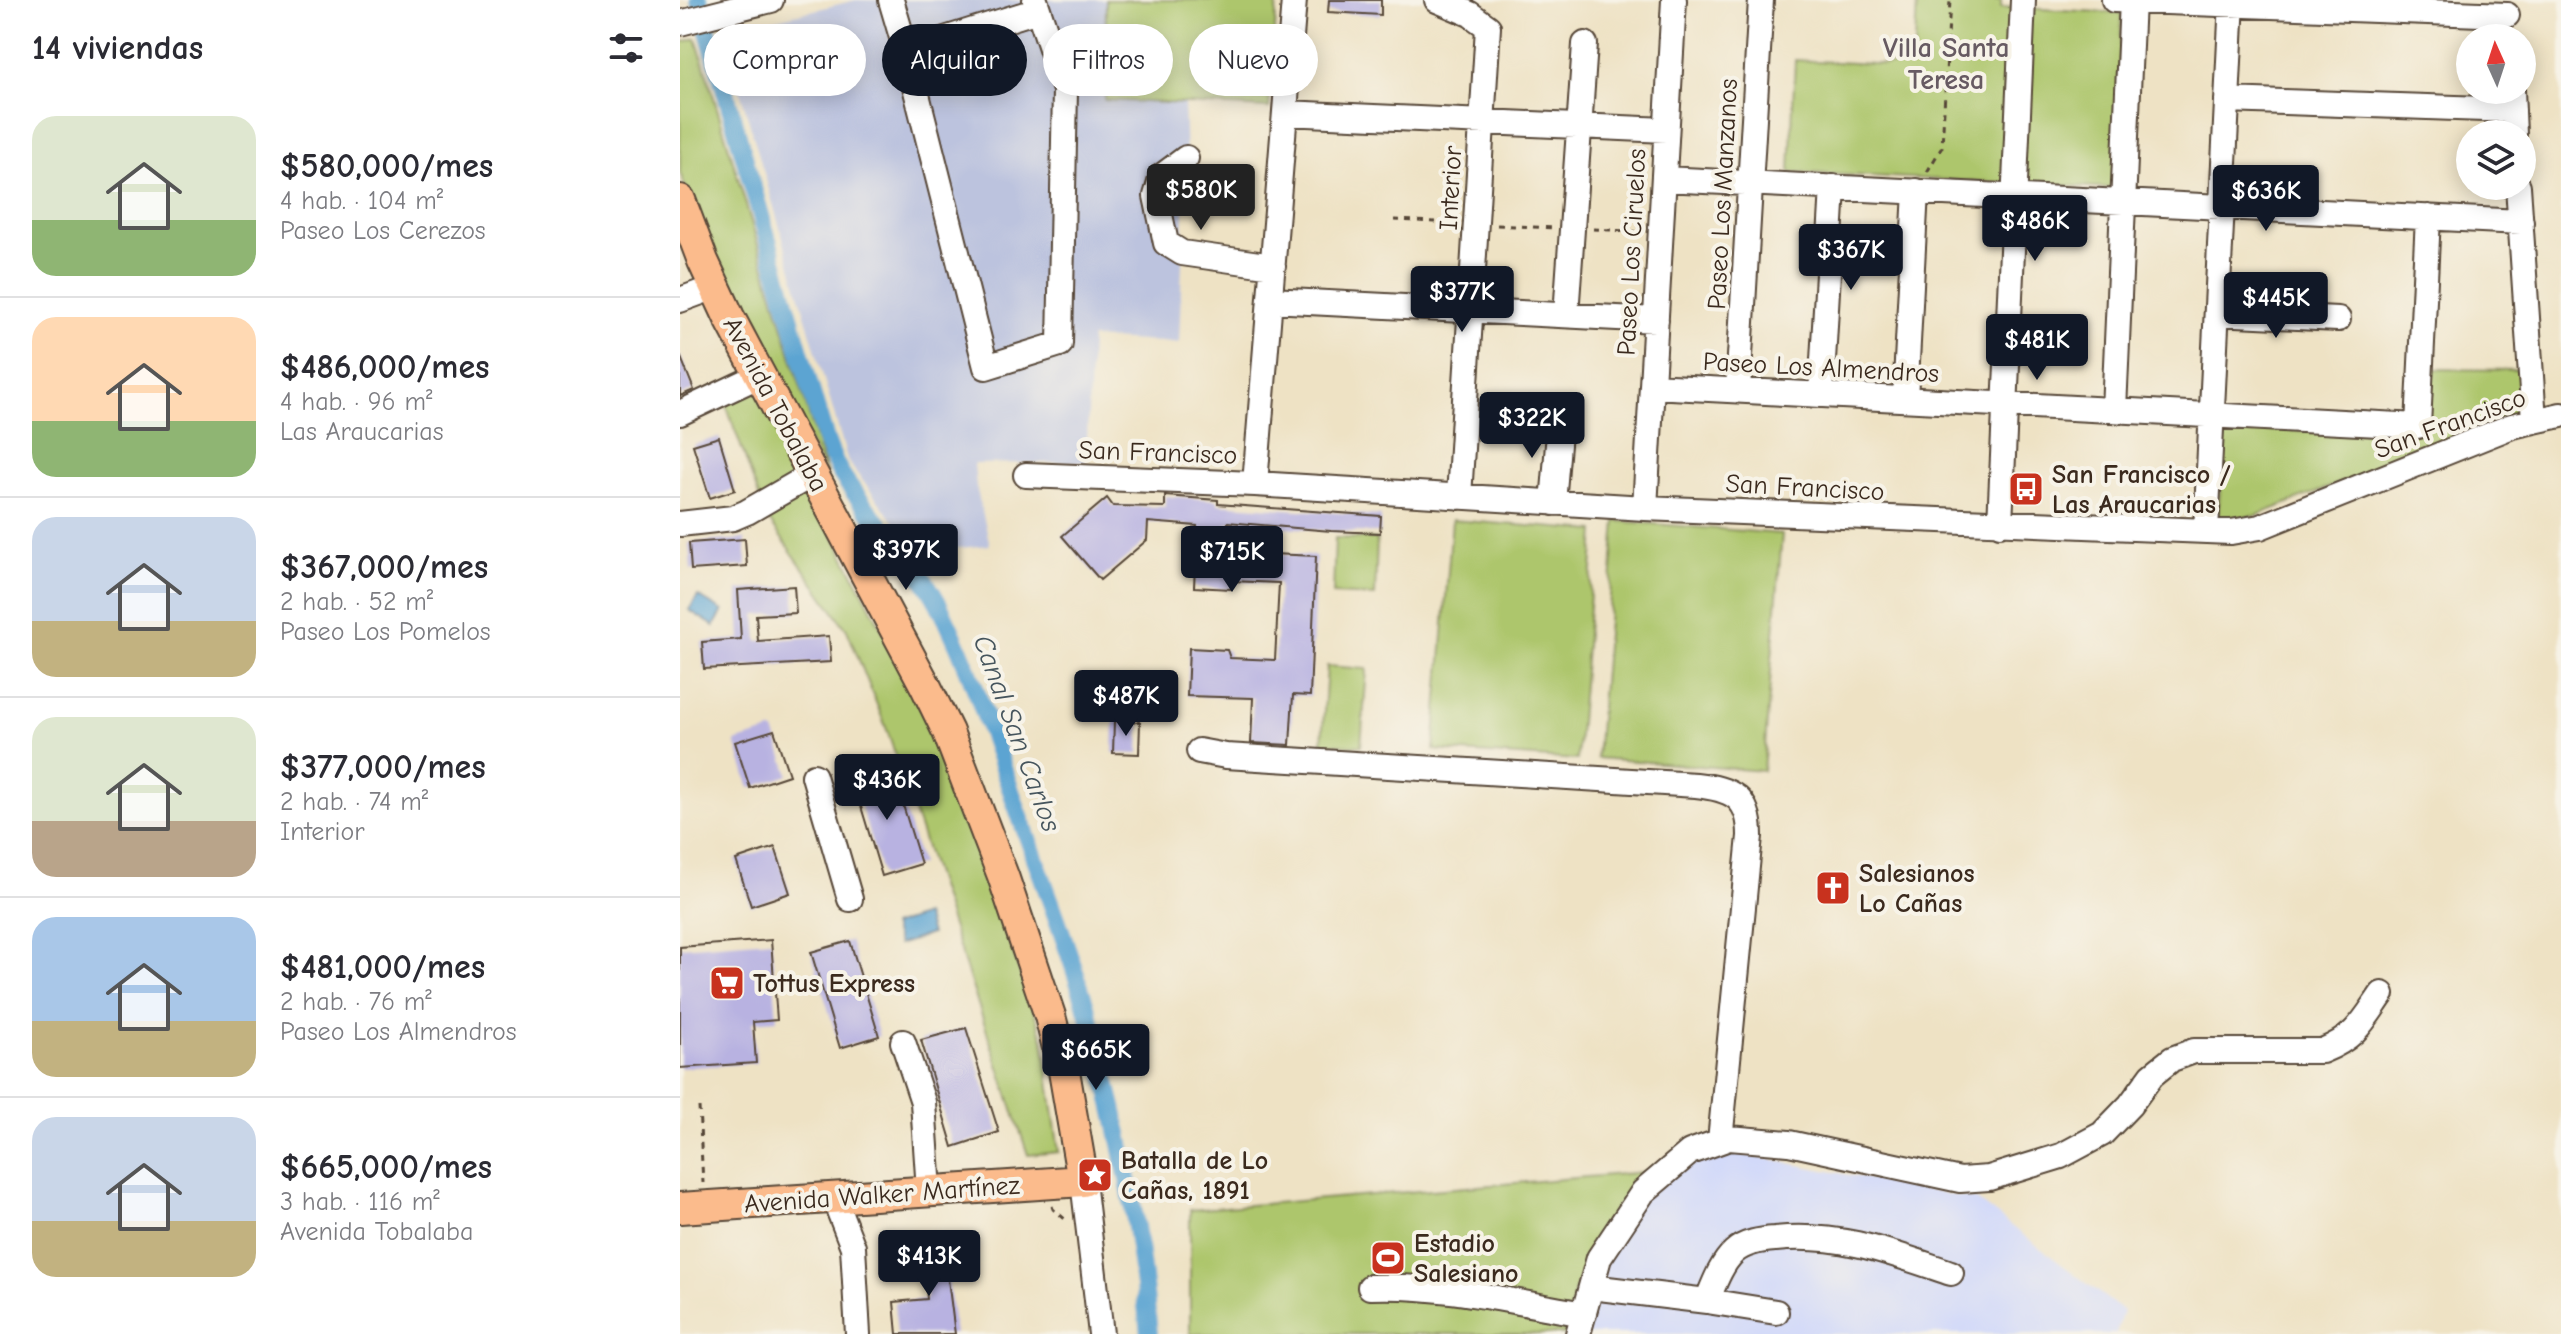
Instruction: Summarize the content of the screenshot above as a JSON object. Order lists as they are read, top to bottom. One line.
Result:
{"streets":{"main road":["Avenida Tobalaba","Avenida Walker Martínez"],"street":["Interior","Paseo Los Manzanos","Paseo Los Ciruelos","Paseo Los Almendros","San Francisco"]},"crossings":[["Interior","San Francisco"],["Paseo Los Manzanos","Paseo Los Almendros"],["Paseo Los Ciruelos","Paseo Los Almendros"],["Paseo Los Ciruelos","San Francisco"],["Avenida Tobalaba","Avenida Walker Martínez"]],"districts":["Villa Santa Teresa"],"water":["Canal San Carlos"],"places":{"bus stop":["San Francisco / Las Araucarias"],"church":["Salesianos Lo Cañas"],"supermarket":["Tottus Express"],"place":["Batalla de Lo Cañas, 1891"],"sports":["Estadio Salesiano"]},"north":"top","page":{"heading":"14 viviendas","chip":["Comprar","Alquilar","Filtros","Nuevo"],"list":[{"name":"$580,000/mes","note":"4 hab. · 104 m² · Paseo Los Cerezos"},{"name":"$486,000/mes","note":"4 hab. · 96 m² · Las Araucarias"},{"name":"$367,000/mes","note":"2 hab. · 52 m² · Paseo Los Pomelos"},{"name":"$377,000/mes","note":"2 hab. · 74 m² · Interior"},{"name":"$481,000/mes","note":"2 hab. · 76 m² · Paseo Los Almendros"},{"name":"$665,000/mes","note":"3 hab. · 116 m² · Avenida Tobalaba"}],"price":["$580K","$636K","$486K","$367K","$377K","$445K","$481K","$322K","$397K","$715K","$487K","$436K","$665K","$413K"]}}
